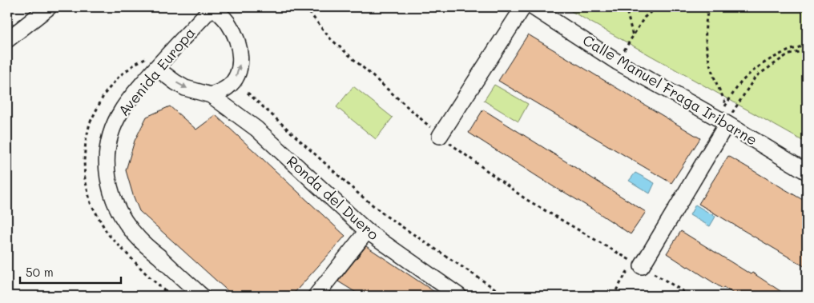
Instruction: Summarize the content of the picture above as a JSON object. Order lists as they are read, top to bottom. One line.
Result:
{"streets":{"street":["Avenida Europa","Calle Manuel Fraga Iribarne","Ronda del Duero"]},"crossings":[["Avenida Europa","Ronda del Duero"]],"scale_bar":"50 m"}
